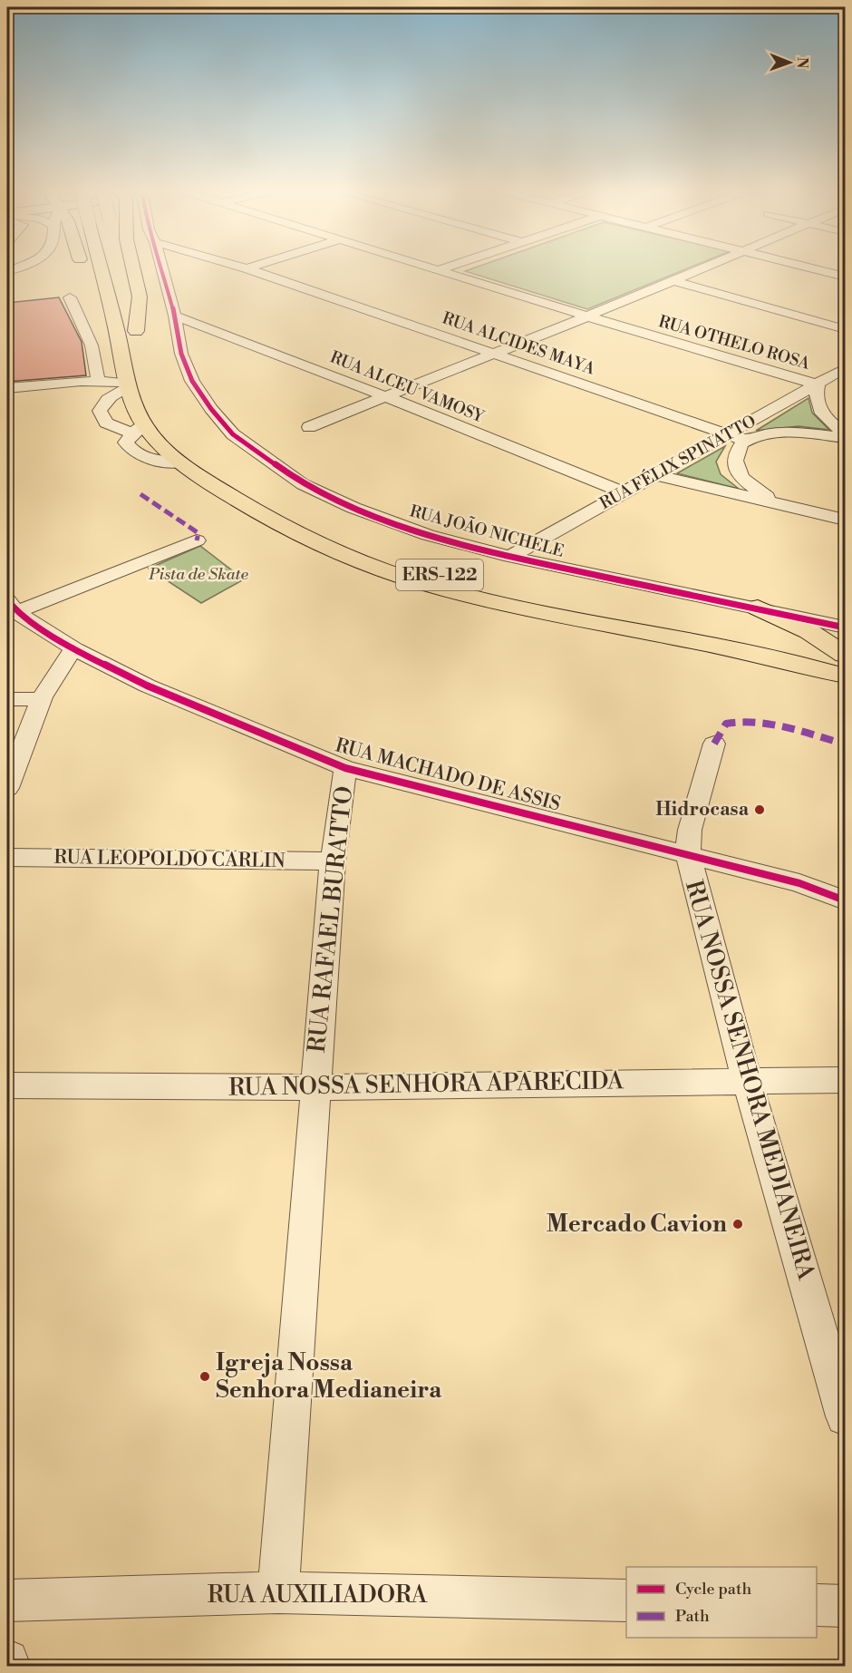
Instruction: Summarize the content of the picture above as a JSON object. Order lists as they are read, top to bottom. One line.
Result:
{"streets":{"highway":["ERS-122"],"street":["RUA OTHELO ROSA","RUA ALCIDES MAYA","RUA ALCEU VAMOSY","RUA FÉLIX SPINATTO","RUA JOÃO NICHELE","RUA MACHADO DE ASSIS","RUA LEOPOLDO CARLIN","RUA RAFAEL BURATTO","RUA NOSSA SENHORA MEDIANEIRA","RUA NOSSA SENHORA APARECIDA","RUA AUXILIADORA"]},"crossings":[["RUA OTHELO ROSA","RUA FÉLIX SPINATTO"],["RUA ALCIDES MAYA","RUA FÉLIX SPINATTO"],["RUA ALCEU VAMOSY","RUA FÉLIX SPINATTO"],["RUA ALCEU VAMOSY","RUA JOÃO NICHELE"],["RUA FÉLIX SPINATTO","RUA JOÃO NICHELE"],["RUA MACHADO DE ASSIS","RUA RAFAEL BURATTO"],["RUA MACHADO DE ASSIS","RUA NOSSA SENHORA MEDIANEIRA"],["RUA LEOPOLDO CARLIN","RUA RAFAEL BURATTO"],["RUA RAFAEL BURATTO","RUA NOSSA SENHORA APARECIDA"],["RUA RAFAEL BURATTO","RUA AUXILIADORA"],["RUA NOSSA SENHORA MEDIANEIRA","RUA NOSSA SENHORA APARECIDA"]],"parks":["Pista de Skate"],"places":["Hidrocasa","Mercado Cavion","Igreja Nossa Senhora Medianeira"],"legend":["Cycle path","Path"],"north":"right"}
